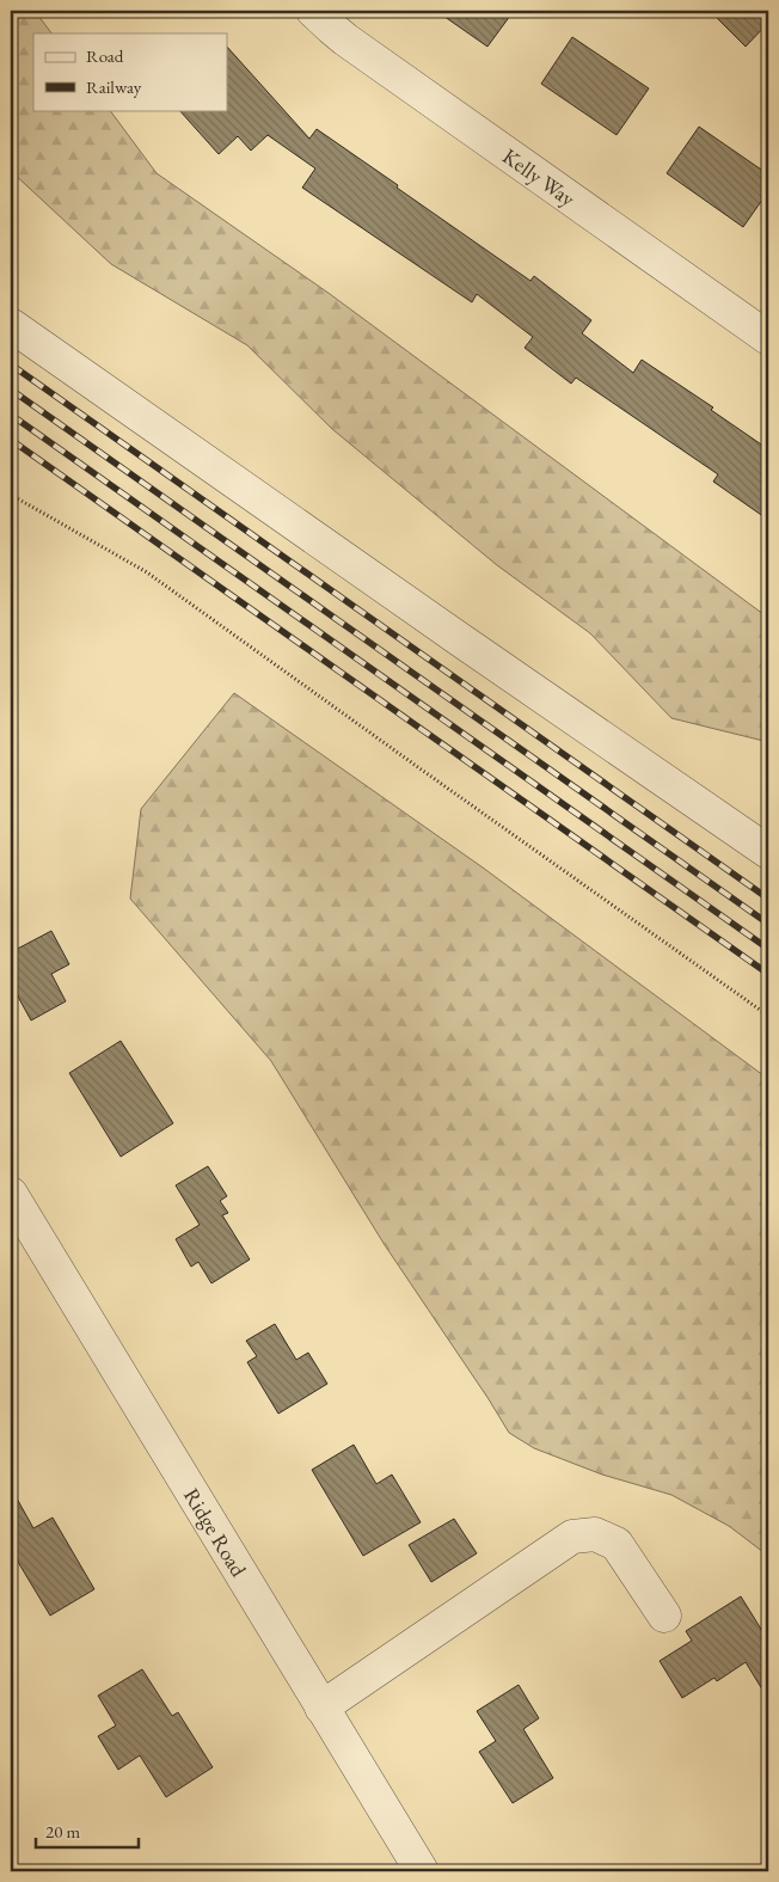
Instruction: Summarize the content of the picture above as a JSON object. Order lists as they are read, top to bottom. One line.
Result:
{"streets":{"street":["Kelly Way","Ridge Road"]},"legend":["Road","Railway"],"scale_bar":"20 m"}
